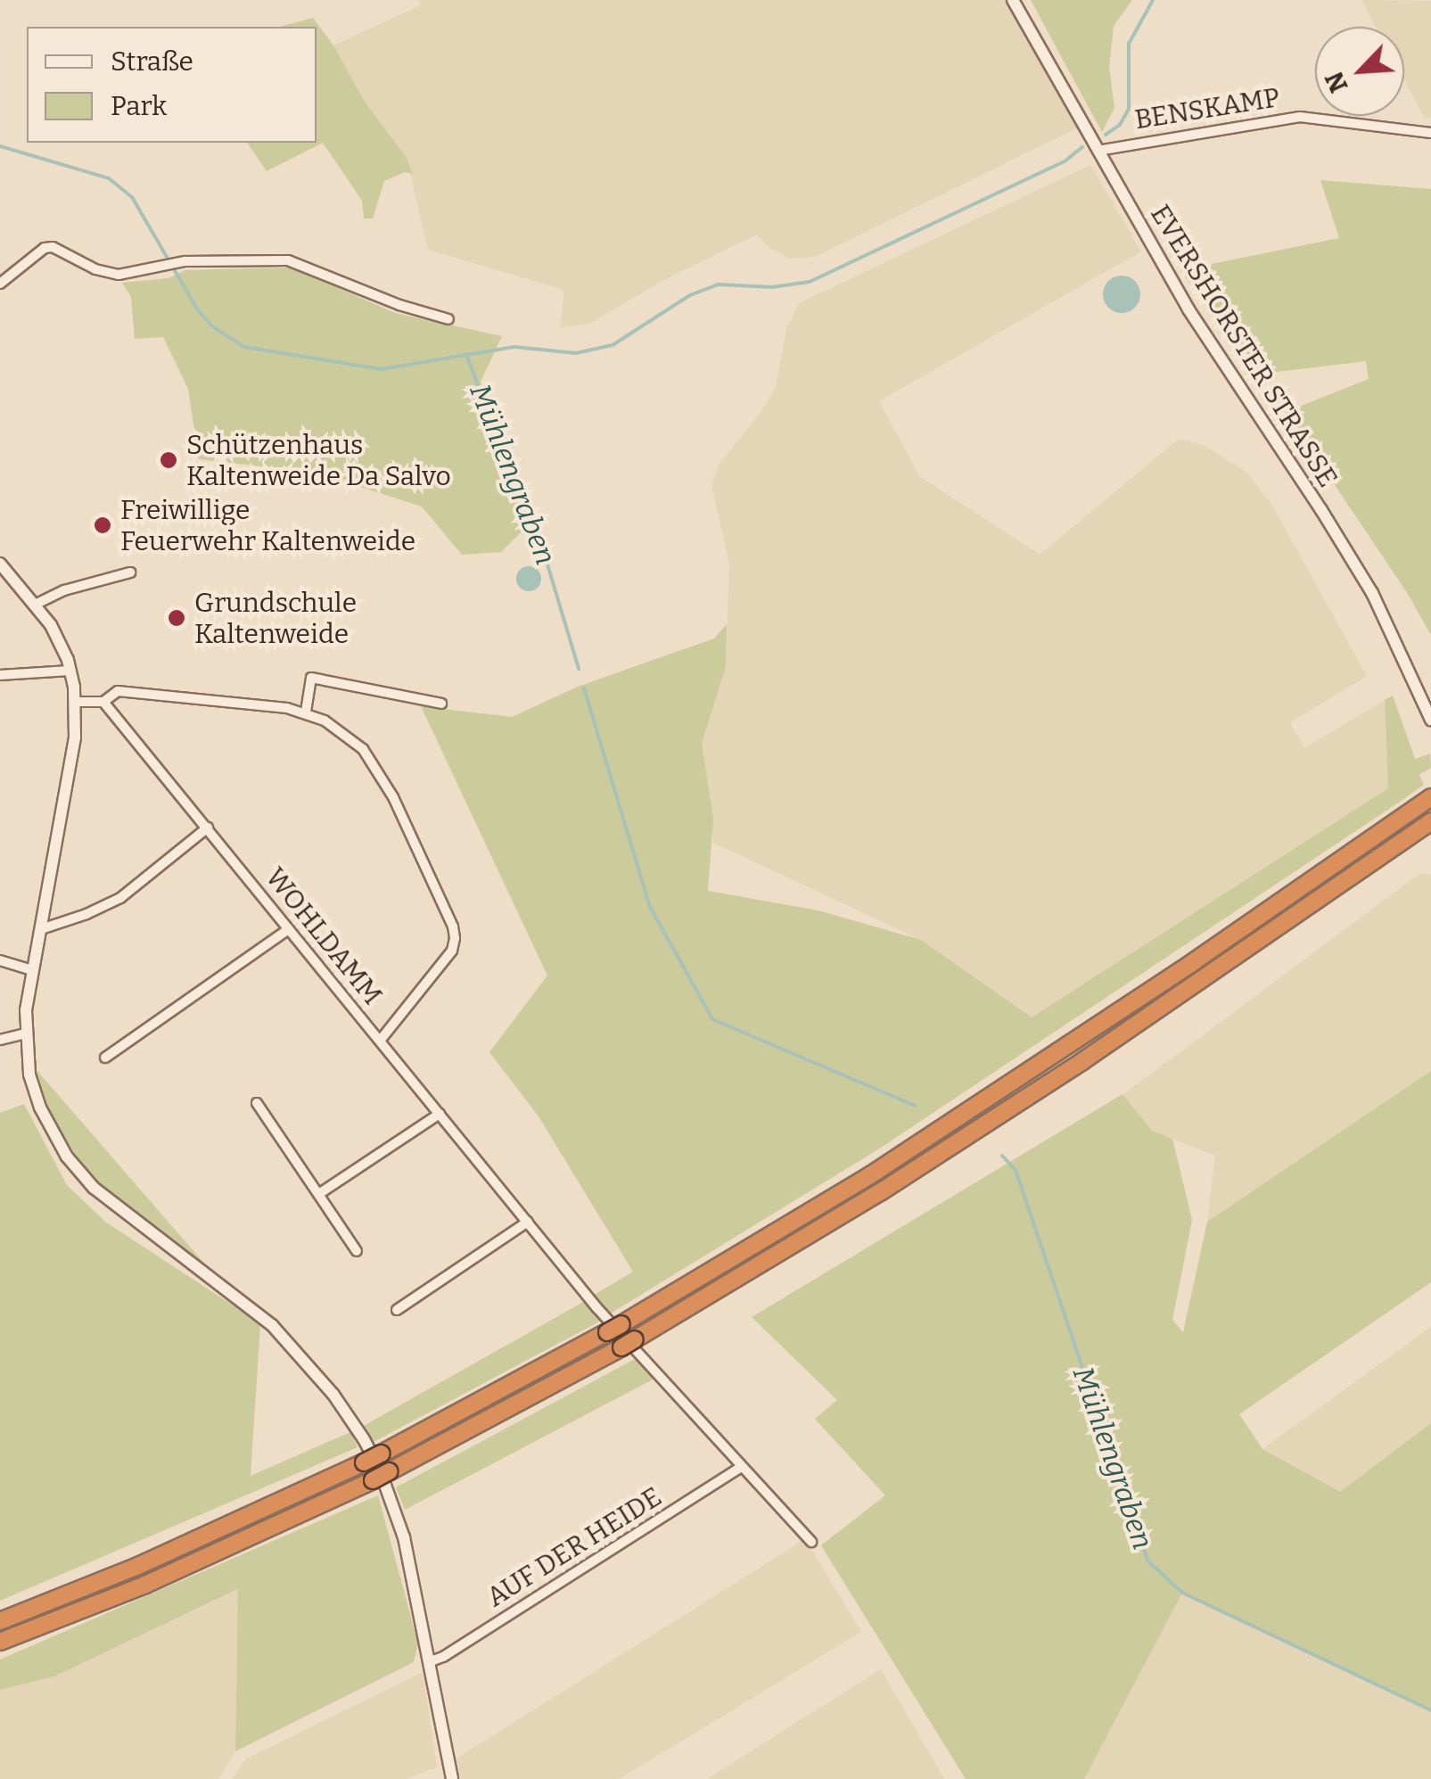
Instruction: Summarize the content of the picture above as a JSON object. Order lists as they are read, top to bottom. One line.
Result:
{"streets":{"street":["BENSKAMP","EVERSHORSTER STRASSE","WOHLDAMM","AUF DER HEIDE"]},"crossings":[["BENSKAMP","EVERSHORSTER STRASSE"],["WOHLDAMM","AUF DER HEIDE"]],"water":["Mühlengraben"],"places":["Schützenhaus Kaltenweide Da Salvo","Freiwillige Feuerwehr Kaltenweide","Grundschule Kaltenweide"],"legend":["Straße","Park"],"north":"bottom left"}
